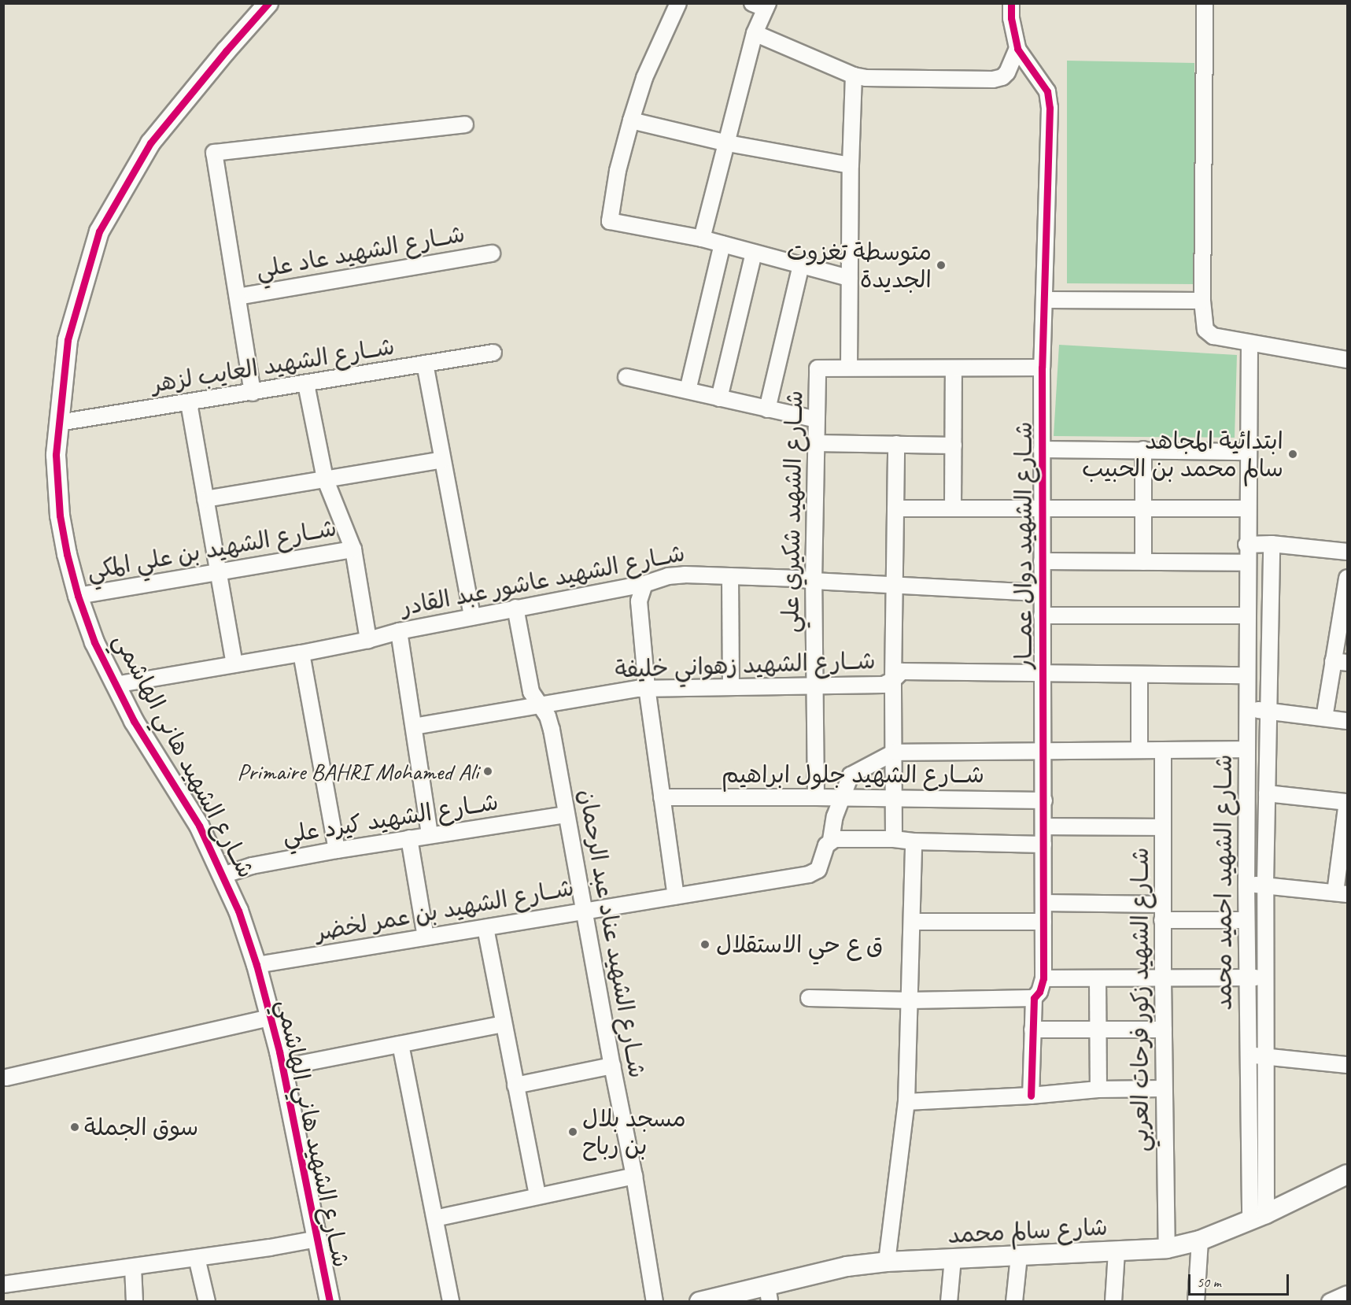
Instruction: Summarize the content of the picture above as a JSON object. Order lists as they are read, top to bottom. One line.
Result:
{"streets":{"street":["شــارع الشهيد عاد علي","شــارع الشهيد العايب لزهر","شــارع الشهيد شكيري علي","شــارع الشهيد دوال عمـــار","شــارع الشهيد بن علي المكي","شــارع الشهيد عاشور عبد القادر","شــارع الشهيد زهواني خليفة","شــارع الشهيد هاني الهاشمي","شــارع الشهيد جلول ابراهيم","شــارع الشهيد كيرد علي","شــارع الشهيد احميد محمد","شــارع الشهيد بن عمر لخضر","شــارع الشهيد عناد عبد الرحمان","شــارع الشهيد زكور فرحات العربي","شارع سالم محمد"]},"crossings":[["شــارع الشهيد العايب لزهر","شــارع الشهيد هاني الهاشمي"],["شــارع الشهيد شكيري علي","شــارع الشهيد عاشور عبد القادر"],["شــارع الشهيد شكيري علي","شــارع الشهيد زهواني خليفة"],["شــارع الشهيد شكيري علي","شــارع الشهيد جلول ابراهيم"],["شــارع الشهيد دوال عمـــار","شــارع الشهيد عاشور عبد القادر"],["شــارع الشهيد دوال عمـــار","شــارع الشهيد زهواني خليفة"],["شــارع الشهيد دوال عمـــار","شــارع الشهيد جلول ابراهيم"],["شــارع الشهيد بن علي المكي","شــارع الشهيد هاني الهاشمي"],["شــارع الشهيد عاشور عبد القادر","شــارع الشهيد هاني الهاشمي"],["شــارع الشهيد عاشور عبد القادر","شــارع الشهيد عناد عبد الرحمان"],["شــارع الشهيد زهواني خليفة","شــارع الشهيد احميد محمد"],["شــارع الشهيد زهواني خليفة","شــارع الشهيد عناد عبد الرحمان"],["شــارع الشهيد هاني الهاشمي","شــارع الشهيد كيرد علي"],["شــارع الشهيد هاني الهاشمي","شــارع الشهيد بن عمر لخضر"],["شــارع الشهيد كيرد علي","شــارع الشهيد عناد عبد الرحمان"],["شــارع الشهيد احميد محمد","شارع سالم محمد"],["شــارع الشهيد بن عمر لخضر","شــارع الشهيد عناد عبد الرحمان"],["شــارع الشهيد زكور فرحات العربي","شارع سالم محمد"]],"places":["متوسطة تغزوت الجديدة","ابتدائية المجاهد سالم محمد بن الحبيب","Primaire BAHRI Mohamed Ali","ق ع حي الاستقلال","سوق الجملة","مسجد بلال بن رباح"],"scale_bar":"50 m"}
